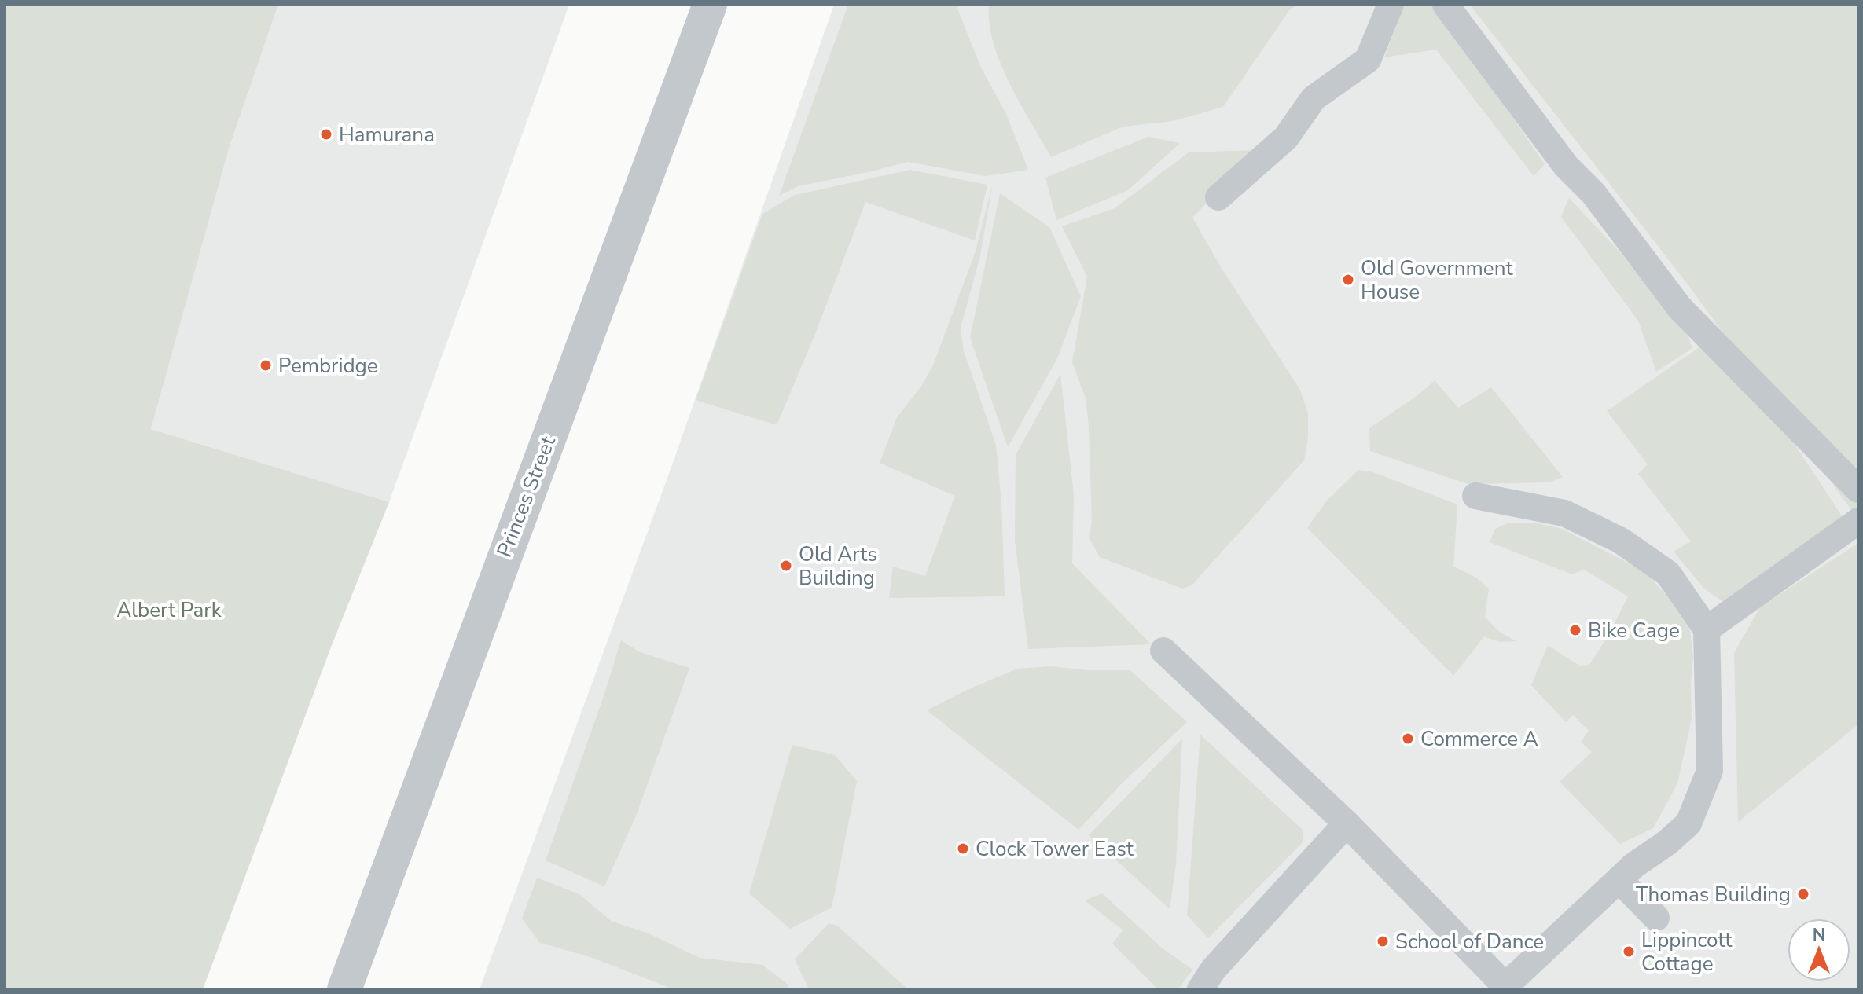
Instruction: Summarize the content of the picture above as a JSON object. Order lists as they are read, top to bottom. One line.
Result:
{"streets":{"street":["Princes Street"]},"parks":["Albert Park"],"places":["Hamurana","Old Government House","Pembridge","Old Arts Building","Bike Cage","Commerce A","Clock Tower East","Thomas Building","School of Dance","Lippincott Cottage"],"north":"top"}
